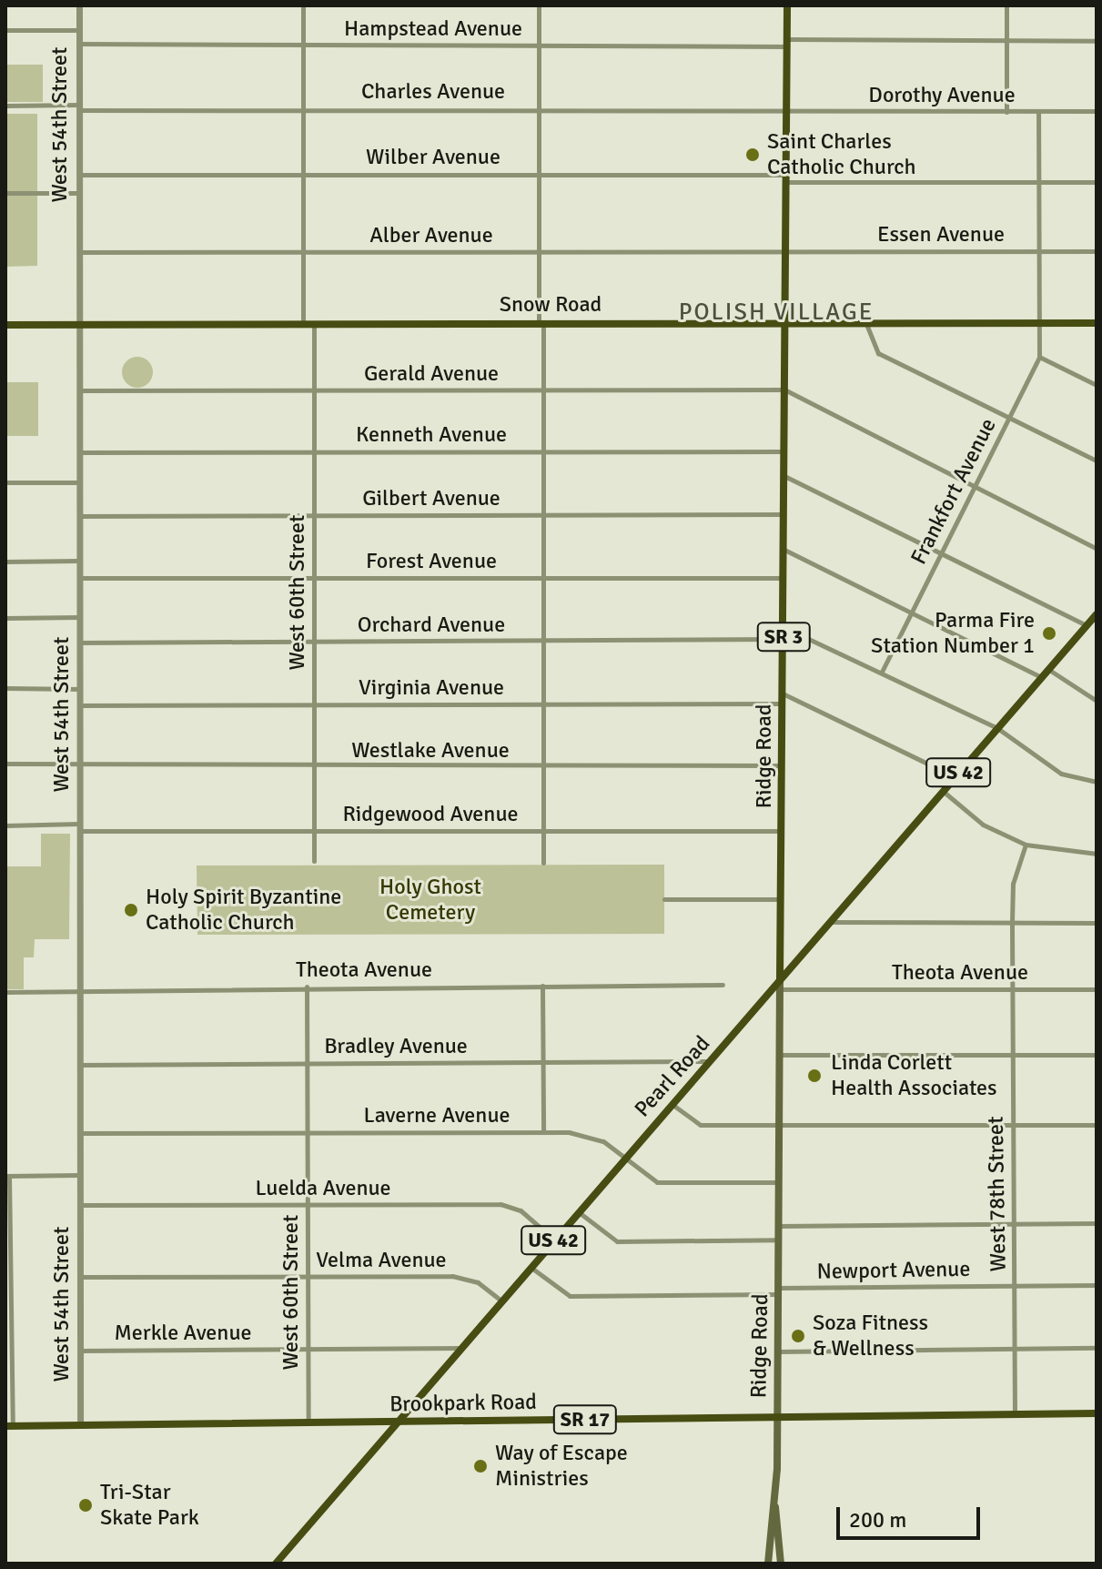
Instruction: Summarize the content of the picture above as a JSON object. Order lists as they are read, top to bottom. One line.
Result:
{"streets":{"main road":["Snow Road","SR 3","Ridge Road","US 42","Pearl Road","Brookpark Road","SR 17"],"street":["Hampstead Avenue","Charles Avenue","Dorothy Avenue","West 54th Street","Wilber Avenue","Essen Avenue","Alber Avenue","Gerald Avenue","Kenneth Avenue","Frankfort Avenue","Gilbert Avenue","Forest Avenue","West 60th Street","Orchard Avenue","Virginia Avenue","Westlake Avenue","Ridgewood Avenue","Theota Avenue","Bradley Avenue","Laverne Avenue","Luelda Avenue","West 78th Street","Velma Avenue","Newport Avenue","Merkle Avenue"]},"crossings":[["Hampstead Avenue","West 54th Street"],["Hampstead Avenue","Ridge Road"],["Charles Avenue","Dorothy Avenue"],["Charles Avenue","West 54th Street"],["Charles Avenue","Ridge Road"],["Dorothy Avenue","Frankfort Avenue"],["Dorothy Avenue","Ridge Road"],["West 54th Street","Wilber Avenue"],["West 54th Street","Alber Avenue"],["West 54th Street","Snow Road"],["West 54th Street","Gerald Avenue"],["West 54th Street","Kenneth Avenue"],["West 54th Street","Gilbert Avenue"],["West 54th Street","Forest Avenue"],["West 54th Street","Orchard Avenue"],["West 54th Street","Virginia Avenue"],["West 54th Street","Westlake Avenue"],["West 54th Street","Ridgewood Avenue"],["West 54th Street","Theota Avenue"],["West 54th Street","Bradley Avenue"],["West 54th Street","Laverne Avenue"],["West 54th Street","Luelda Avenue"],["West 54th Street","Velma Avenue"],["West 54th Street","Merkle Avenue"],["West 54th Street","Brookpark Road"],["Wilber Avenue","Frankfort Avenue"],["Wilber Avenue","Ridge Road"],["Essen Avenue","Alber Avenue"],["Essen Avenue","Frankfort Avenue"],["Essen Avenue","Ridge Road"],["Alber Avenue","Ridge Road"],["Snow Road","Frankfort Avenue"],["Snow Road","West 60th Street"],["Snow Road","Ridge Road"],["Gerald Avenue","West 60th Street"],["Gerald Avenue","Ridge Road"],["Kenneth Avenue","West 60th Street"],["Kenneth Avenue","Ridge Road"],["Gilbert Avenue","West 60th Street"],["Gilbert Avenue","Ridge Road"],["Forest Avenue","West 60th Street"],["Forest Avenue","Ridge Road"],["West 60th Street","Orchard Avenue"],["West 60th Street","Virginia Avenue"],["West 60th Street","Westlake Avenue"],["West 60th Street","Ridgewood Avenue"],["West 60th Street","Theota Avenue"],["West 60th Street","Bradley Avenue"],["West 60th Street","Laverne Avenue"],["West 60th Street","Luelda Avenue"],["West 60th Street","Velma Avenue"],["West 60th Street","Merkle Avenue"],["West 60th Street","Brookpark Road"],["Orchard Avenue","Ridge Road"],["Virginia Avenue","Ridge Road"],["Westlake Avenue","Ridge Road"],["Ridge Road","Ridgewood Avenue"],["Ridge Road","Theota Avenue"],["Ridge Road","Pearl Road"],["Ridge Road","Laverne Avenue"],["Ridge Road","Newport Avenue"],["Ridge Road","Brookpark Road"],["Theota Avenue","Pearl Road"],["Theota Avenue","West 78th Street"],["Bradley Avenue","Pearl Road"],["Pearl Road","Laverne Avenue"],["Pearl Road","Luelda Avenue"],["Pearl Road","Velma Avenue"],["Pearl Road","Merkle Avenue"],["Pearl Road","Brookpark Road"],["West 78th Street","Newport Avenue"],["West 78th Street","Brookpark Road"]],"districts":["POLISH VILLAGE"],"parks":["Holy Ghost Cemetery"],"places":["Saint Charles Catholic Church","Parma Fire Station Number 1","Holy Spirit Byzantine Catholic Church","Linda Corlett Health Associates","Soza Fitness & Wellness","Way of Escape Ministries","Tri-Star Skate Park"],"scale_bar":"200 m"}
